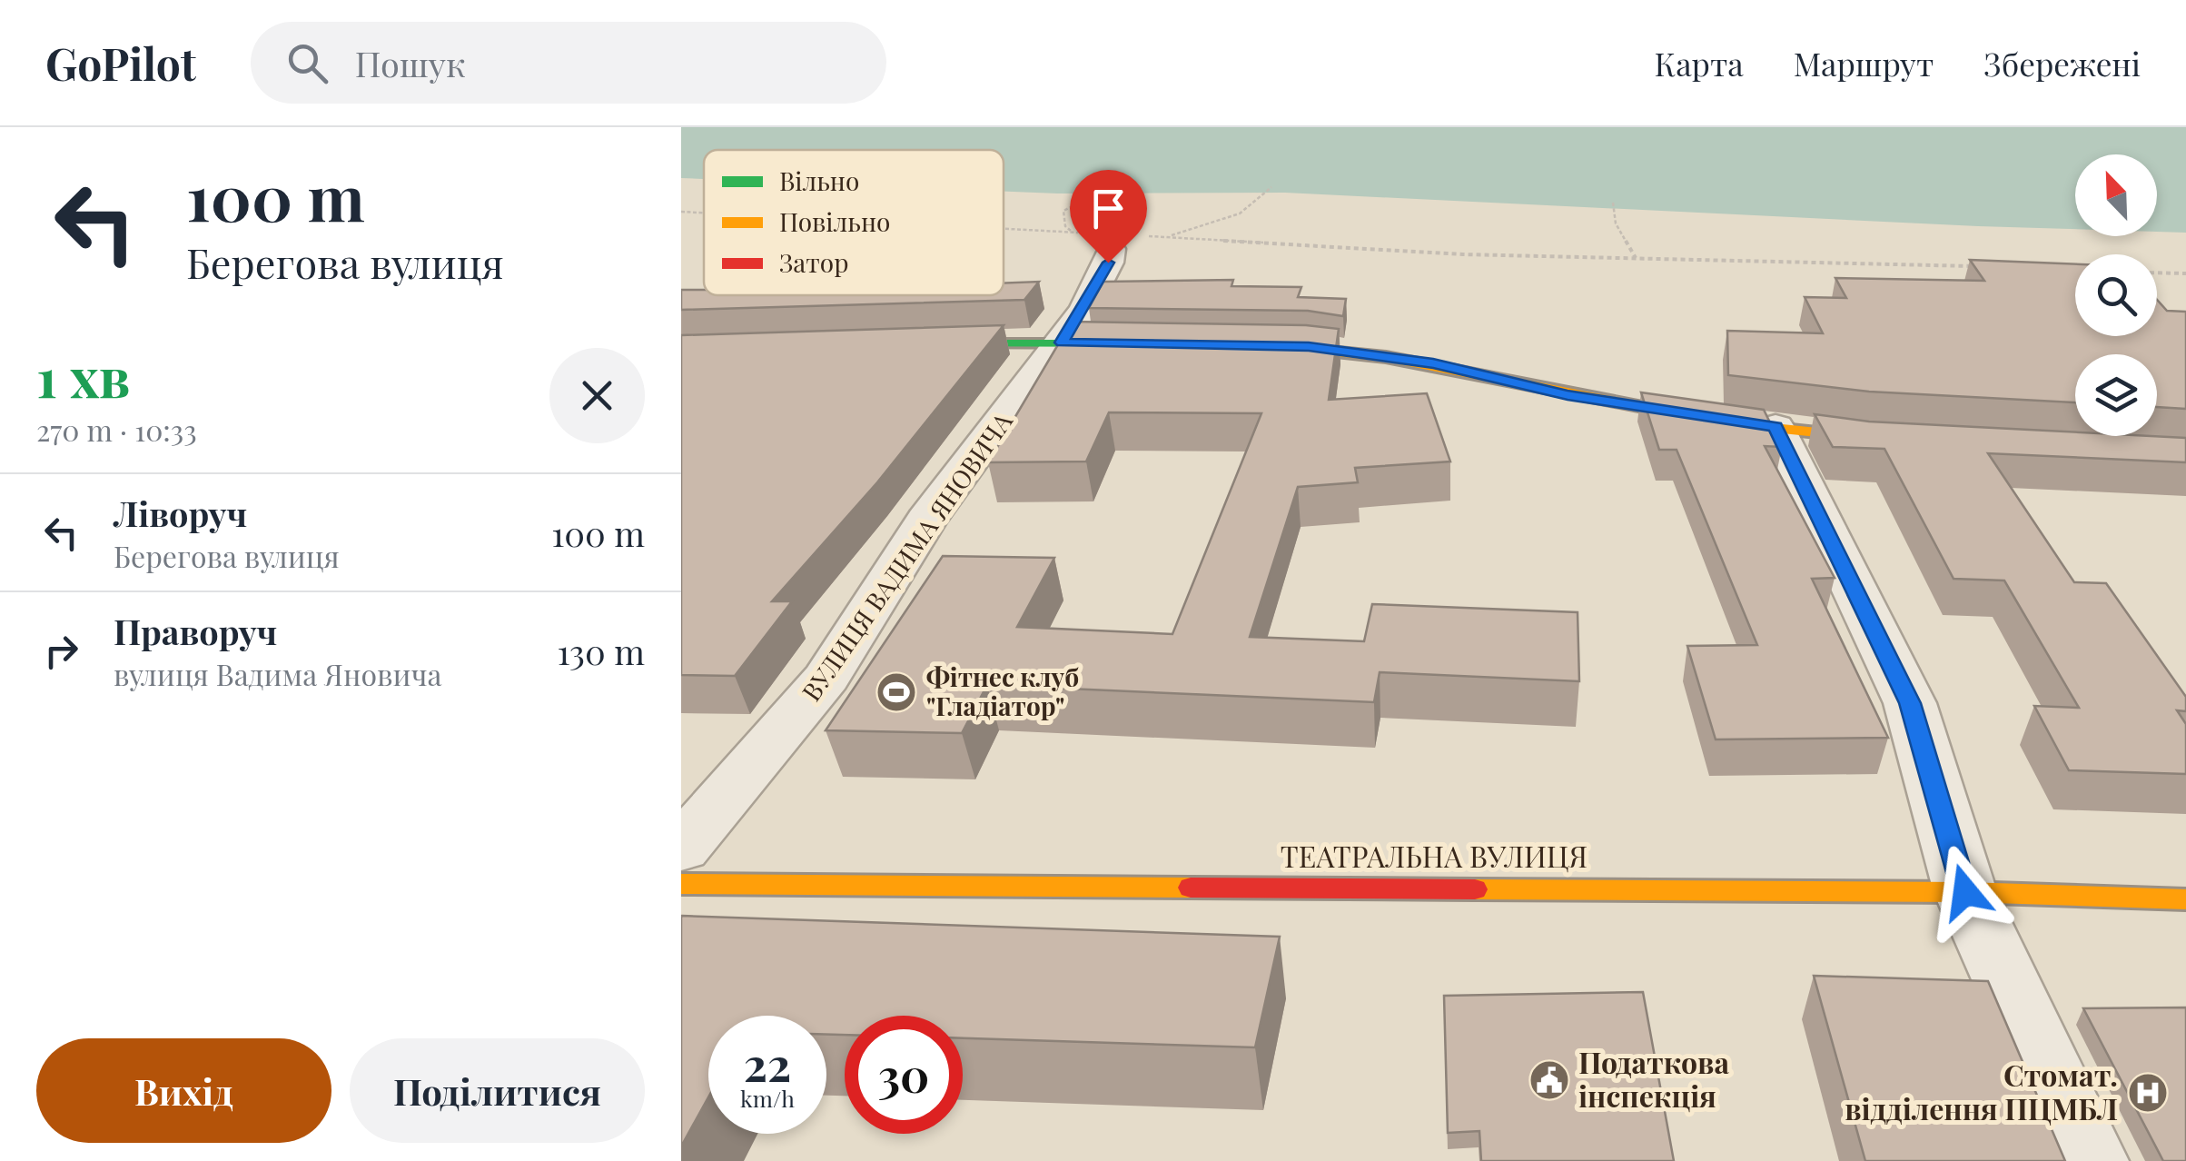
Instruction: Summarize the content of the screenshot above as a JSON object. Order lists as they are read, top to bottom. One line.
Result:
{"streets":{"street":["ВУЛИЦЯ ВАДИМА ЯНОВИЧА","ТЕАТРАЛЬНА ВУЛИЦЯ"]},"places":{"sports":["Фітнес клуб \"Гладіатор\""],"public building":["Податкова інспекція"],"hospital":["Стомат. відділення ПЦМБЛ"]},"legend":["Вільно","Повільно","Затор"],"north":"top left","page":{"header":"GoPilot","search":"Пошук","nav":["Карта","Маршрут","Збережені"],"turn":["100 m","Берегова вулиця"],"heading":["1 хв","270 m · 10:33"],"list":[{"name":"Ліворуч","note":"Берегова вулиця","value":"100 m"},{"name":"Праворуч","note":"вулиця Вадима Яновича","value":"130 m"}],"speed":"22 km/h","limit":"30","buttons":["Вихід","Поділитися"]}}
